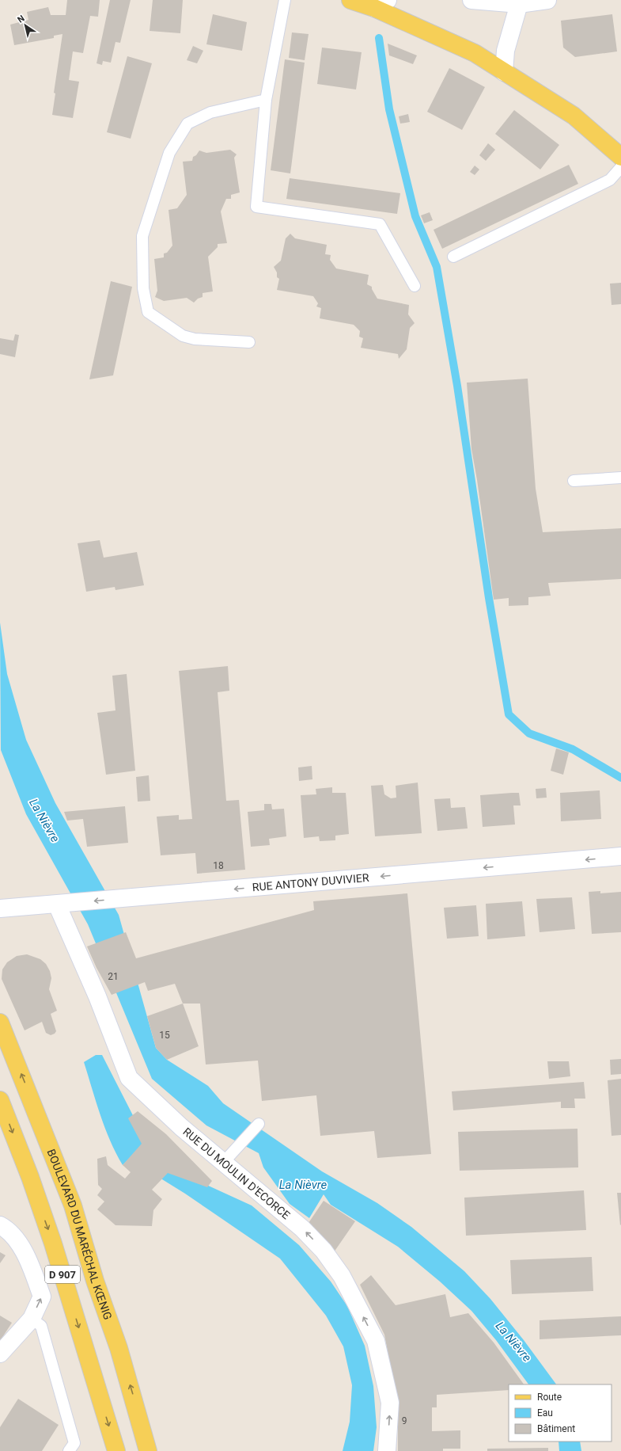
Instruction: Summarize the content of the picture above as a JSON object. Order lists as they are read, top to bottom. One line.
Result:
{"streets":{"main road":["BOULEVARD DU MARÉCHAL KŒNIG","D 907"],"street":["RUE ANTONY DUVIVIER","RUE DU MOULIN D'ECORCE"]},"crossings":[["RUE ANTONY DUVIVIER","RUE DU MOULIN D'ECORCE"]],"one_way":["RUE ANTONY DUVIVIER","RUE DU MOULIN D'ECORCE"],"water":["La Nièvre"],"house_numbers":["18","21","15","9"],"legend":["Route","Eau","Bâtiment"],"north":"top left"}
